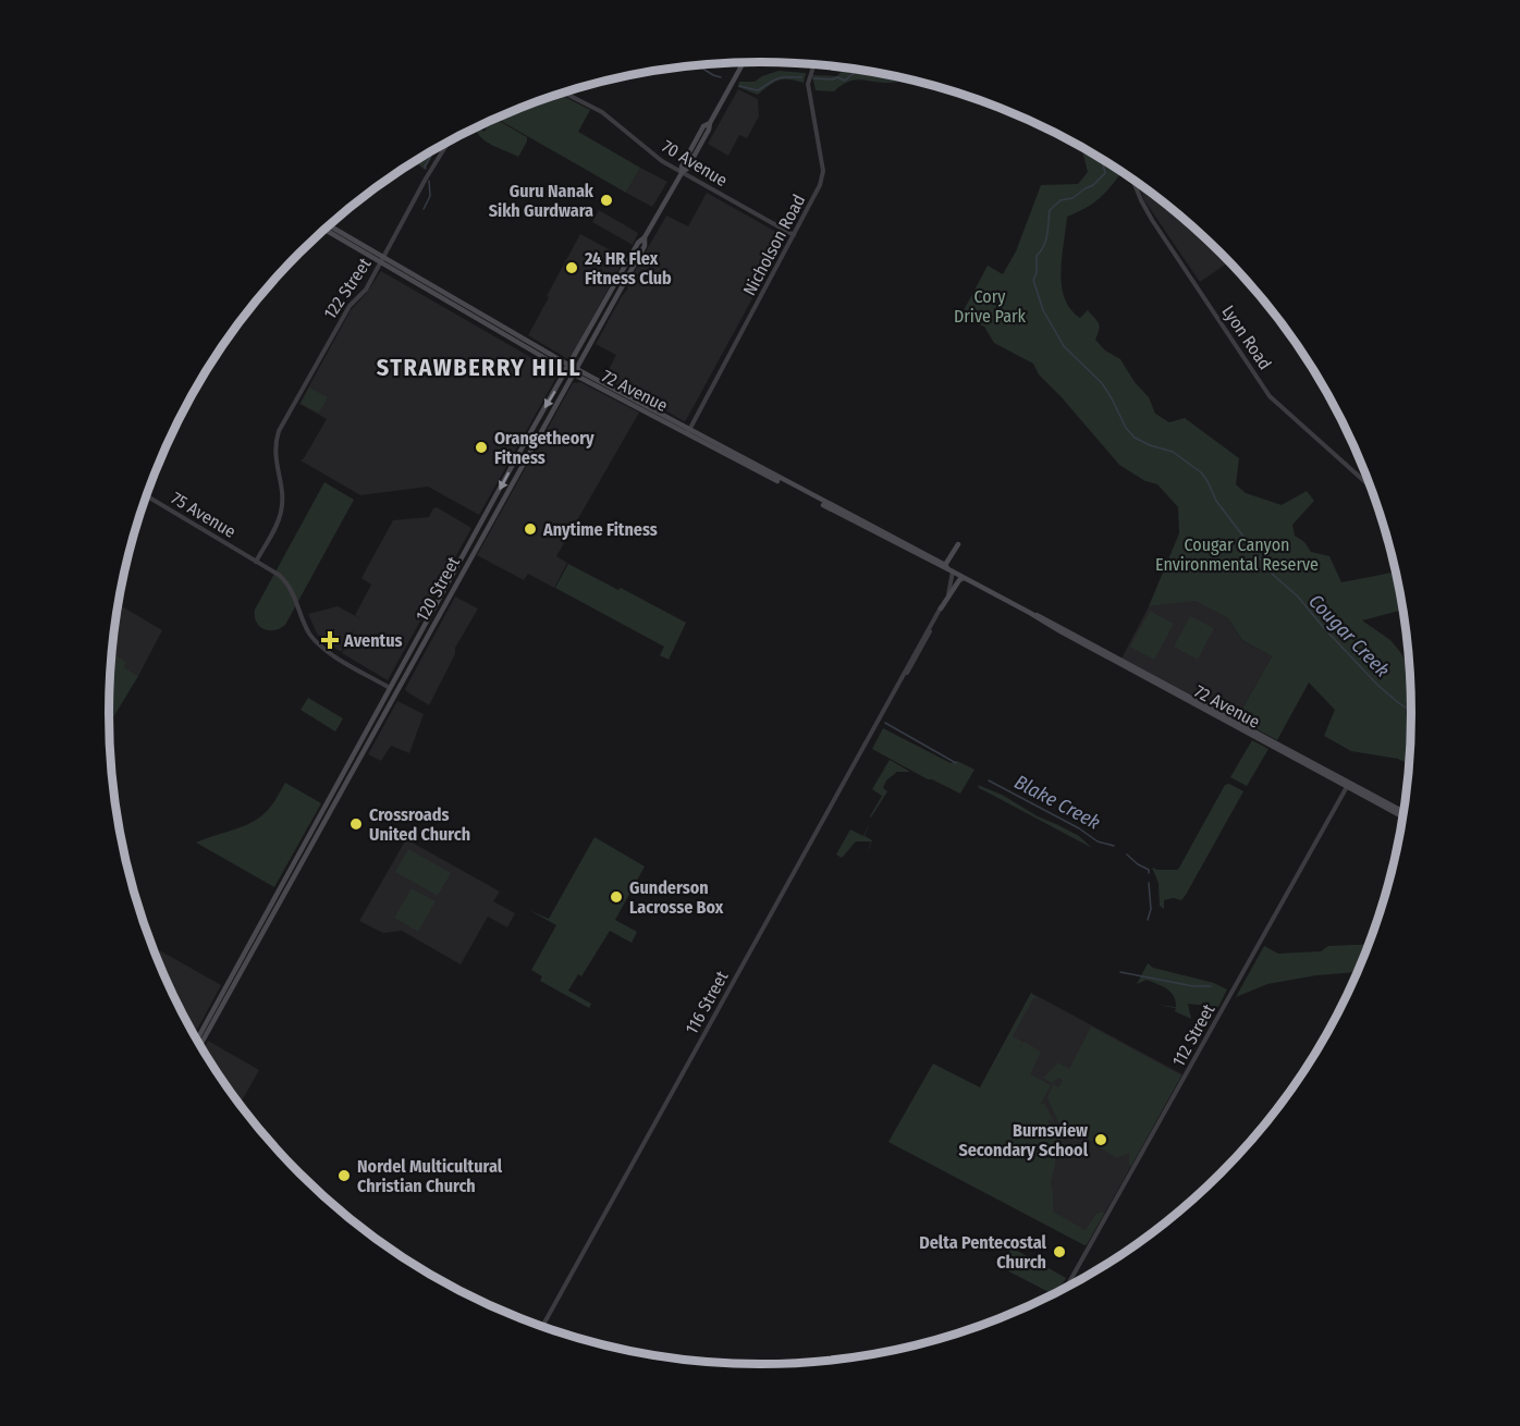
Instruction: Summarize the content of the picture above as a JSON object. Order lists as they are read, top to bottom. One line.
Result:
{"streets":{"main road":["72 Avenue","120 Street"],"street":["70 Avenue","Nicholson Road","122 Street","Lyon Road","75 Avenue","116 Street","112 Street"]},"crossings":[["70 Avenue","Nicholson Road"],["70 Avenue","120 Street"],["Nicholson Road","72 Avenue"],["122 Street","72 Avenue"],["122 Street","75 Avenue"],["72 Avenue","120 Street"],["72 Avenue","116 Street"],["72 Avenue","112 Street"],["75 Avenue","120 Street"]],"districts":["STRAWBERRY HILL"],"water":["Cougar Creek","Blake Creek"],"parks":["Cory Drive Park","Cougar Canyon Environmental Reserve"],"places":{"other":["Guru Nanak Sikh Gurdwara","24 HR Flex Fitness Club","Orangetheory Fitness","Anytime Fitness","Crossroads United Church","Gunderson Lacrosse Box","Burnsview Secondary School","Nordel Multicultural Christian Church","Delta Pentecostal Church"],"health":["Aventus"]}}
